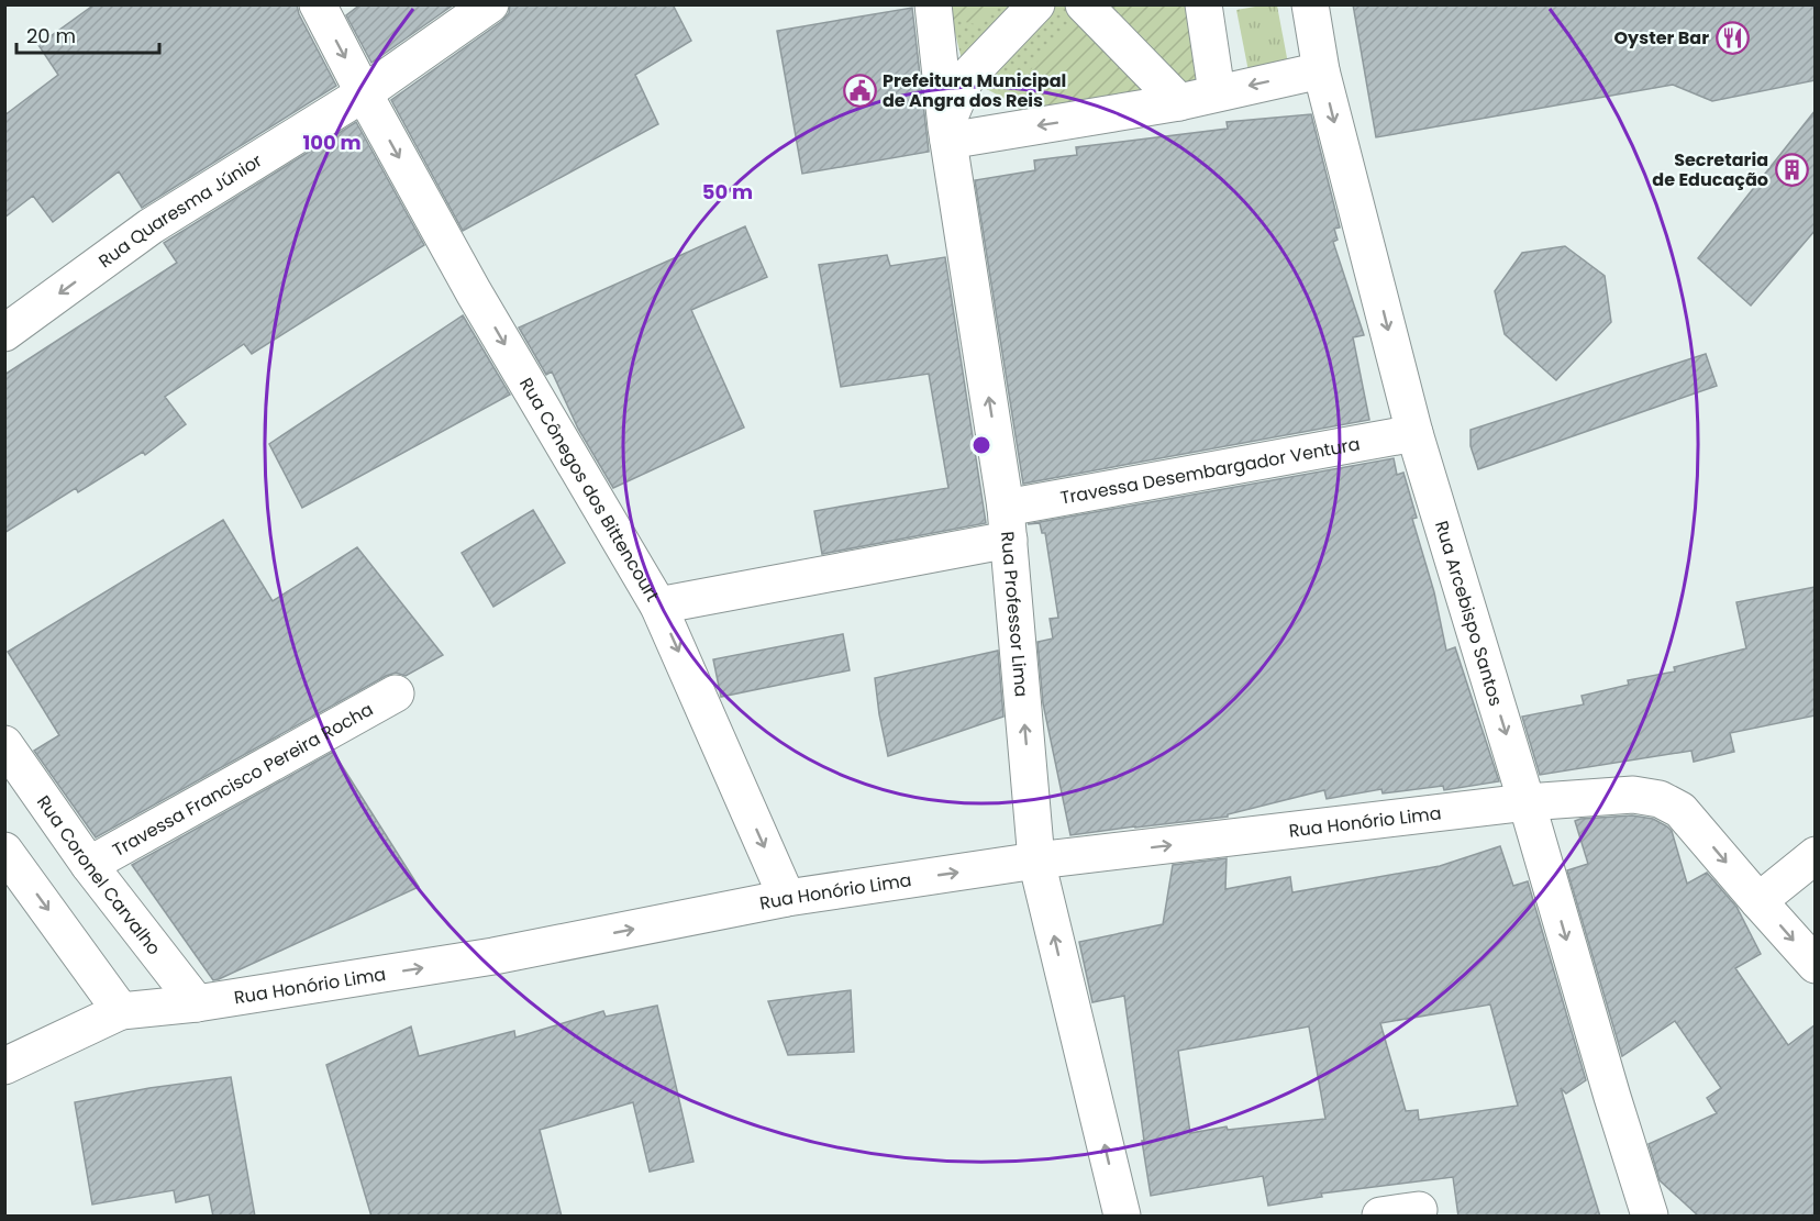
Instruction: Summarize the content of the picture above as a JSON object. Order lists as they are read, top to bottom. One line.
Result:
{"streets":{"street":["Rua Quaresma Júnior","Travessa Desembargador Ventura","Rua Cônegos dos Bittencourt","Rua Professor Lima","Rua Arcebispo Santos","Travessa Francisco Pereira Rocha","Rua Honório Lima","Rua Coronel Carvalho"]},"crossings":[["Rua Quaresma Júnior","Rua Cônegos dos Bittencourt"],["Travessa Desembargador Ventura","Rua Cônegos dos Bittencourt"],["Travessa Desembargador Ventura","Rua Professor Lima"],["Travessa Desembargador Ventura","Rua Arcebispo Santos"],["Rua Cônegos dos Bittencourt","Rua Honório Lima"],["Rua Professor Lima","Rua Honório Lima"],["Rua Arcebispo Santos","Rua Honório Lima"],["Travessa Francisco Pereira Rocha","Rua Coronel Carvalho"],["Rua Honório Lima","Rua Coronel Carvalho"]],"one_way":["Rua Quaresma Júnior","Rua Cônegos dos Bittencourt","Rua Professor Lima","Rua Arcebispo Santos","Rua Honório Lima"],"places":{"restaurant":["Oyster Bar"],"public building":["Prefeitura Municipal de Angra dos Reis"],"building":["Secretaria de Educação"]},"scale_bar":"20 m","rings":["100 m","50 m"]}
